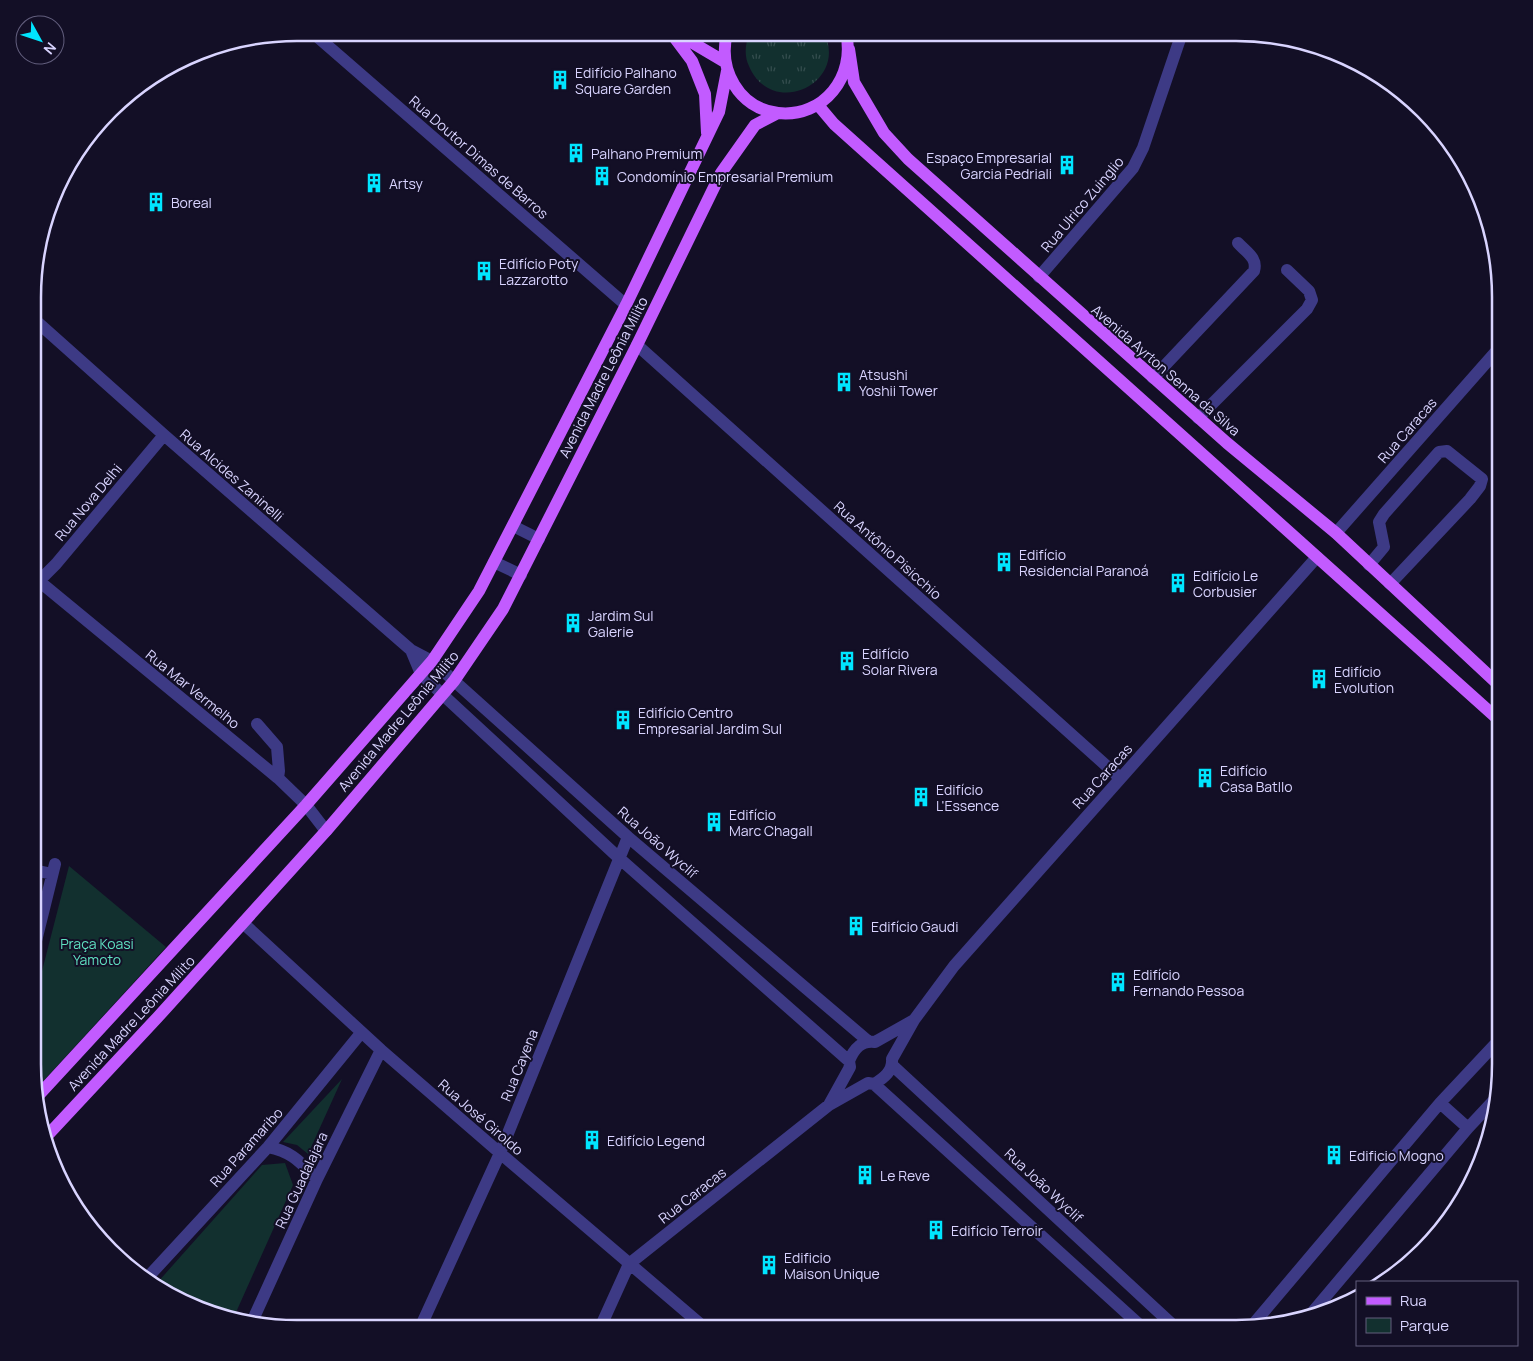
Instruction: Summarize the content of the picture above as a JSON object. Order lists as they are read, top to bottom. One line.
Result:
{"streets":{"main road":["Avenida Ayrton Senna da Silva","Avenida Madre Leônia Milito"],"street":["Rua Doutor Dimas de Barros","Rua Ulrico Zuinglio","Rua Caracas","Rua Alcides Zaninelli","Rua Nova Delhi","Rua Antônio Pisicchio","Rua Mar Vermelho","Rua João Wyclif","Rua Cayena","Rua José Giroldo","Rua Paramaribo","Rua Guadalajara"]},"crossings":[["Rua Doutor Dimas de Barros","Avenida Madre Leônia Milito"],["Rua Ulrico Zuinglio","Avenida Ayrton Senna da Silva"],["Avenida Ayrton Senna da Silva","Rua Caracas"],["Avenida Madre Leônia Milito","Rua Alcides Zaninelli"],["Avenida Madre Leônia Milito","Rua Antônio Pisicchio"],["Avenida Madre Leônia Milito","Rua Mar Vermelho"],["Avenida Madre Leônia Milito","Rua João Wyclif"],["Avenida Madre Leônia Milito","Rua José Giroldo"],["Rua Caracas","Rua Antônio Pisicchio"],["Rua Caracas","Rua João Wyclif"],["Rua Caracas","Rua José Giroldo"],["Rua Alcides Zaninelli","Rua Nova Delhi"],["Rua Alcides Zaninelli","Rua João Wyclif"],["Rua João Wyclif","Rua Cayena"],["Rua Cayena","Rua José Giroldo"],["Rua José Giroldo","Rua Paramaribo"],["Rua José Giroldo","Rua Guadalajara"]],"parks":["Praça Koasi Yamoto"],"places":{"building":["Edifício Palhano Square Garden","Palhano Premium","Espaço Empresarial Garcia Pedriali","Condomínio Empresarial Premium","Artsy","Boreal","Edifício Poty Lazzarotto","Atsushi Yoshii Tower","Edifício Residencial Paranoá","Edifício Le Corbusier","Jardim Sul Galerie","Edifício Solar Rivera","Edifício Evolution","Edifício Centro Empresarial Jardim Sul","Edifício Casa Batllo","Edifício L'Essence","Edifício Marc Chagall","Edifício Gaudi","Edifício Fernando Pessoa","Edifício Legend","Edificio Mogno","Le Reve","Edifício Terroir","Edificio Maison Unique"]},"legend":["Rua","Parque"],"north":"bottom right"}
